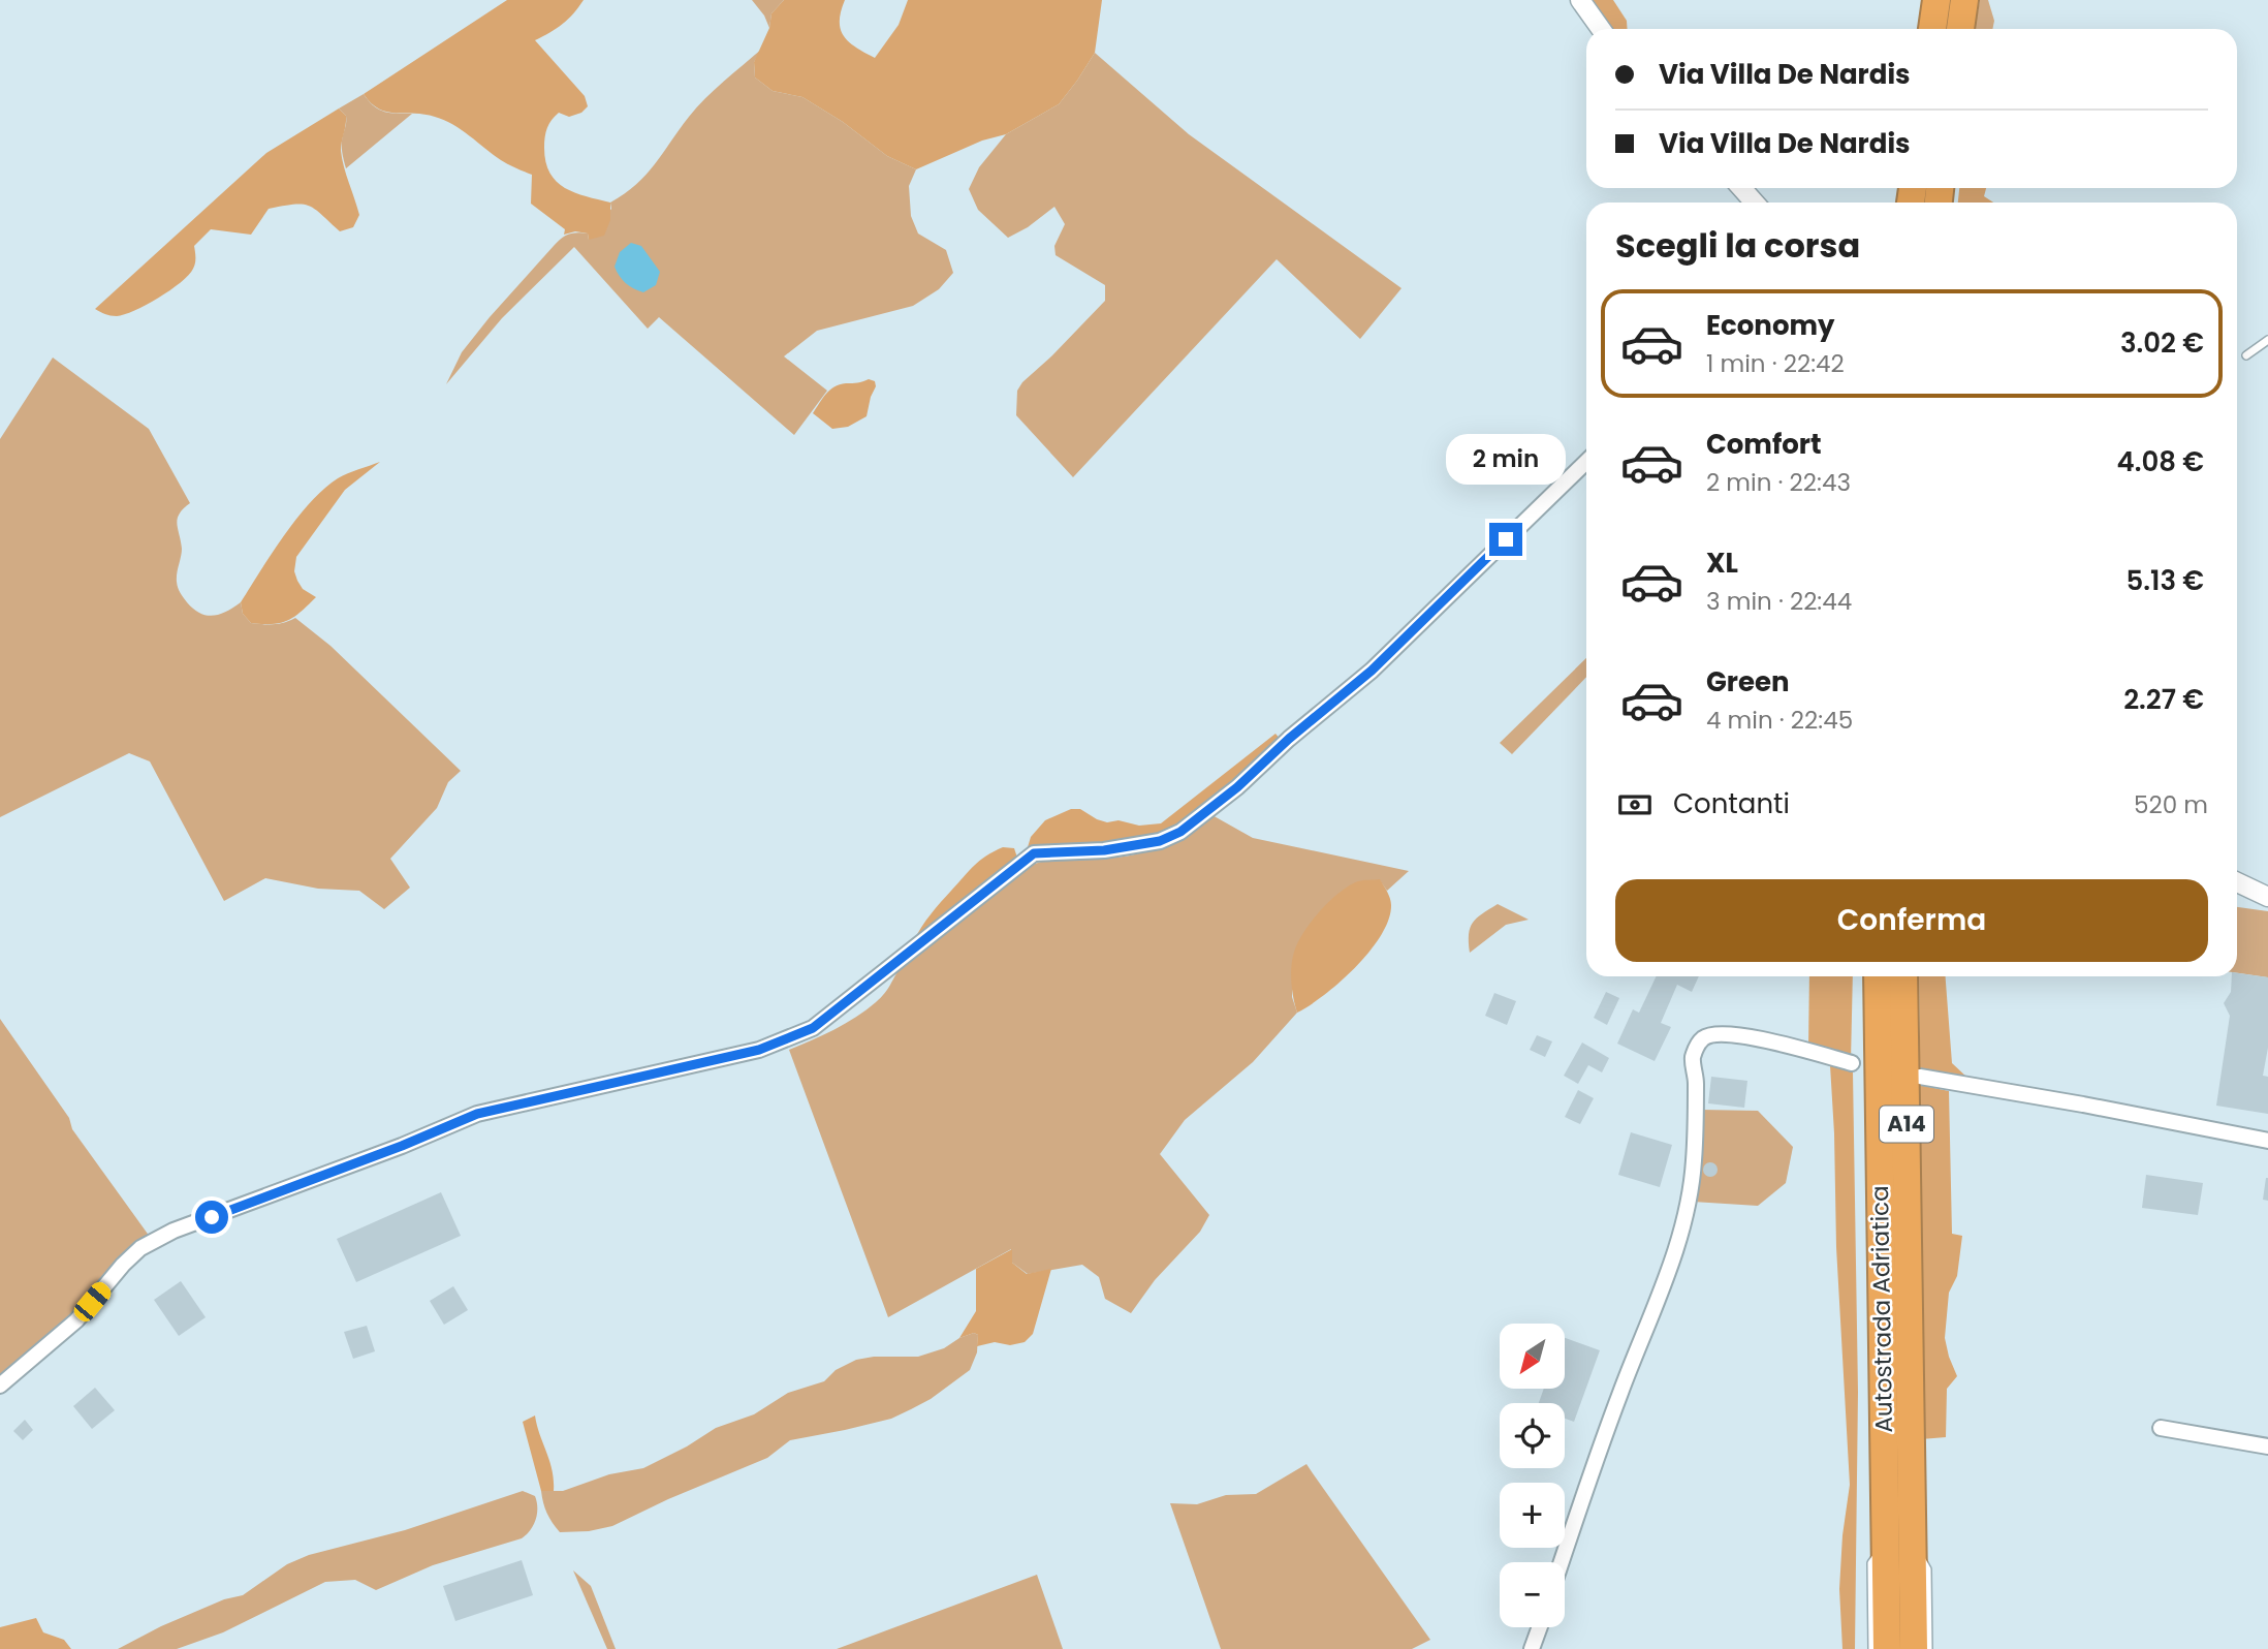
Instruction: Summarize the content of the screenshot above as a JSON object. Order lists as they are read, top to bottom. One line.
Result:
{"streets":{"highway":["A14","Autostrada Adriatica"]},"north":"bottom left","page":{"banner":["Via Villa De Nardis","Via Villa De Nardis"],"heading":"Scegli la corsa","list":[{"name":"Economy","note":"1 min · 22:42","value":"3.02 €"},{"name":"Comfort","note":"2 min · 22:43","value":"4.08 €"},{"name":"XL","note":"3 min · 22:44","value":"5.13 €"},{"name":"Green","note":"4 min · 22:45","value":"2.27 €"}],"bubble":"2 min","pay":["Contanti","520 m"],"buttons":"Conferma","map_buttons":["+","−"]}}
